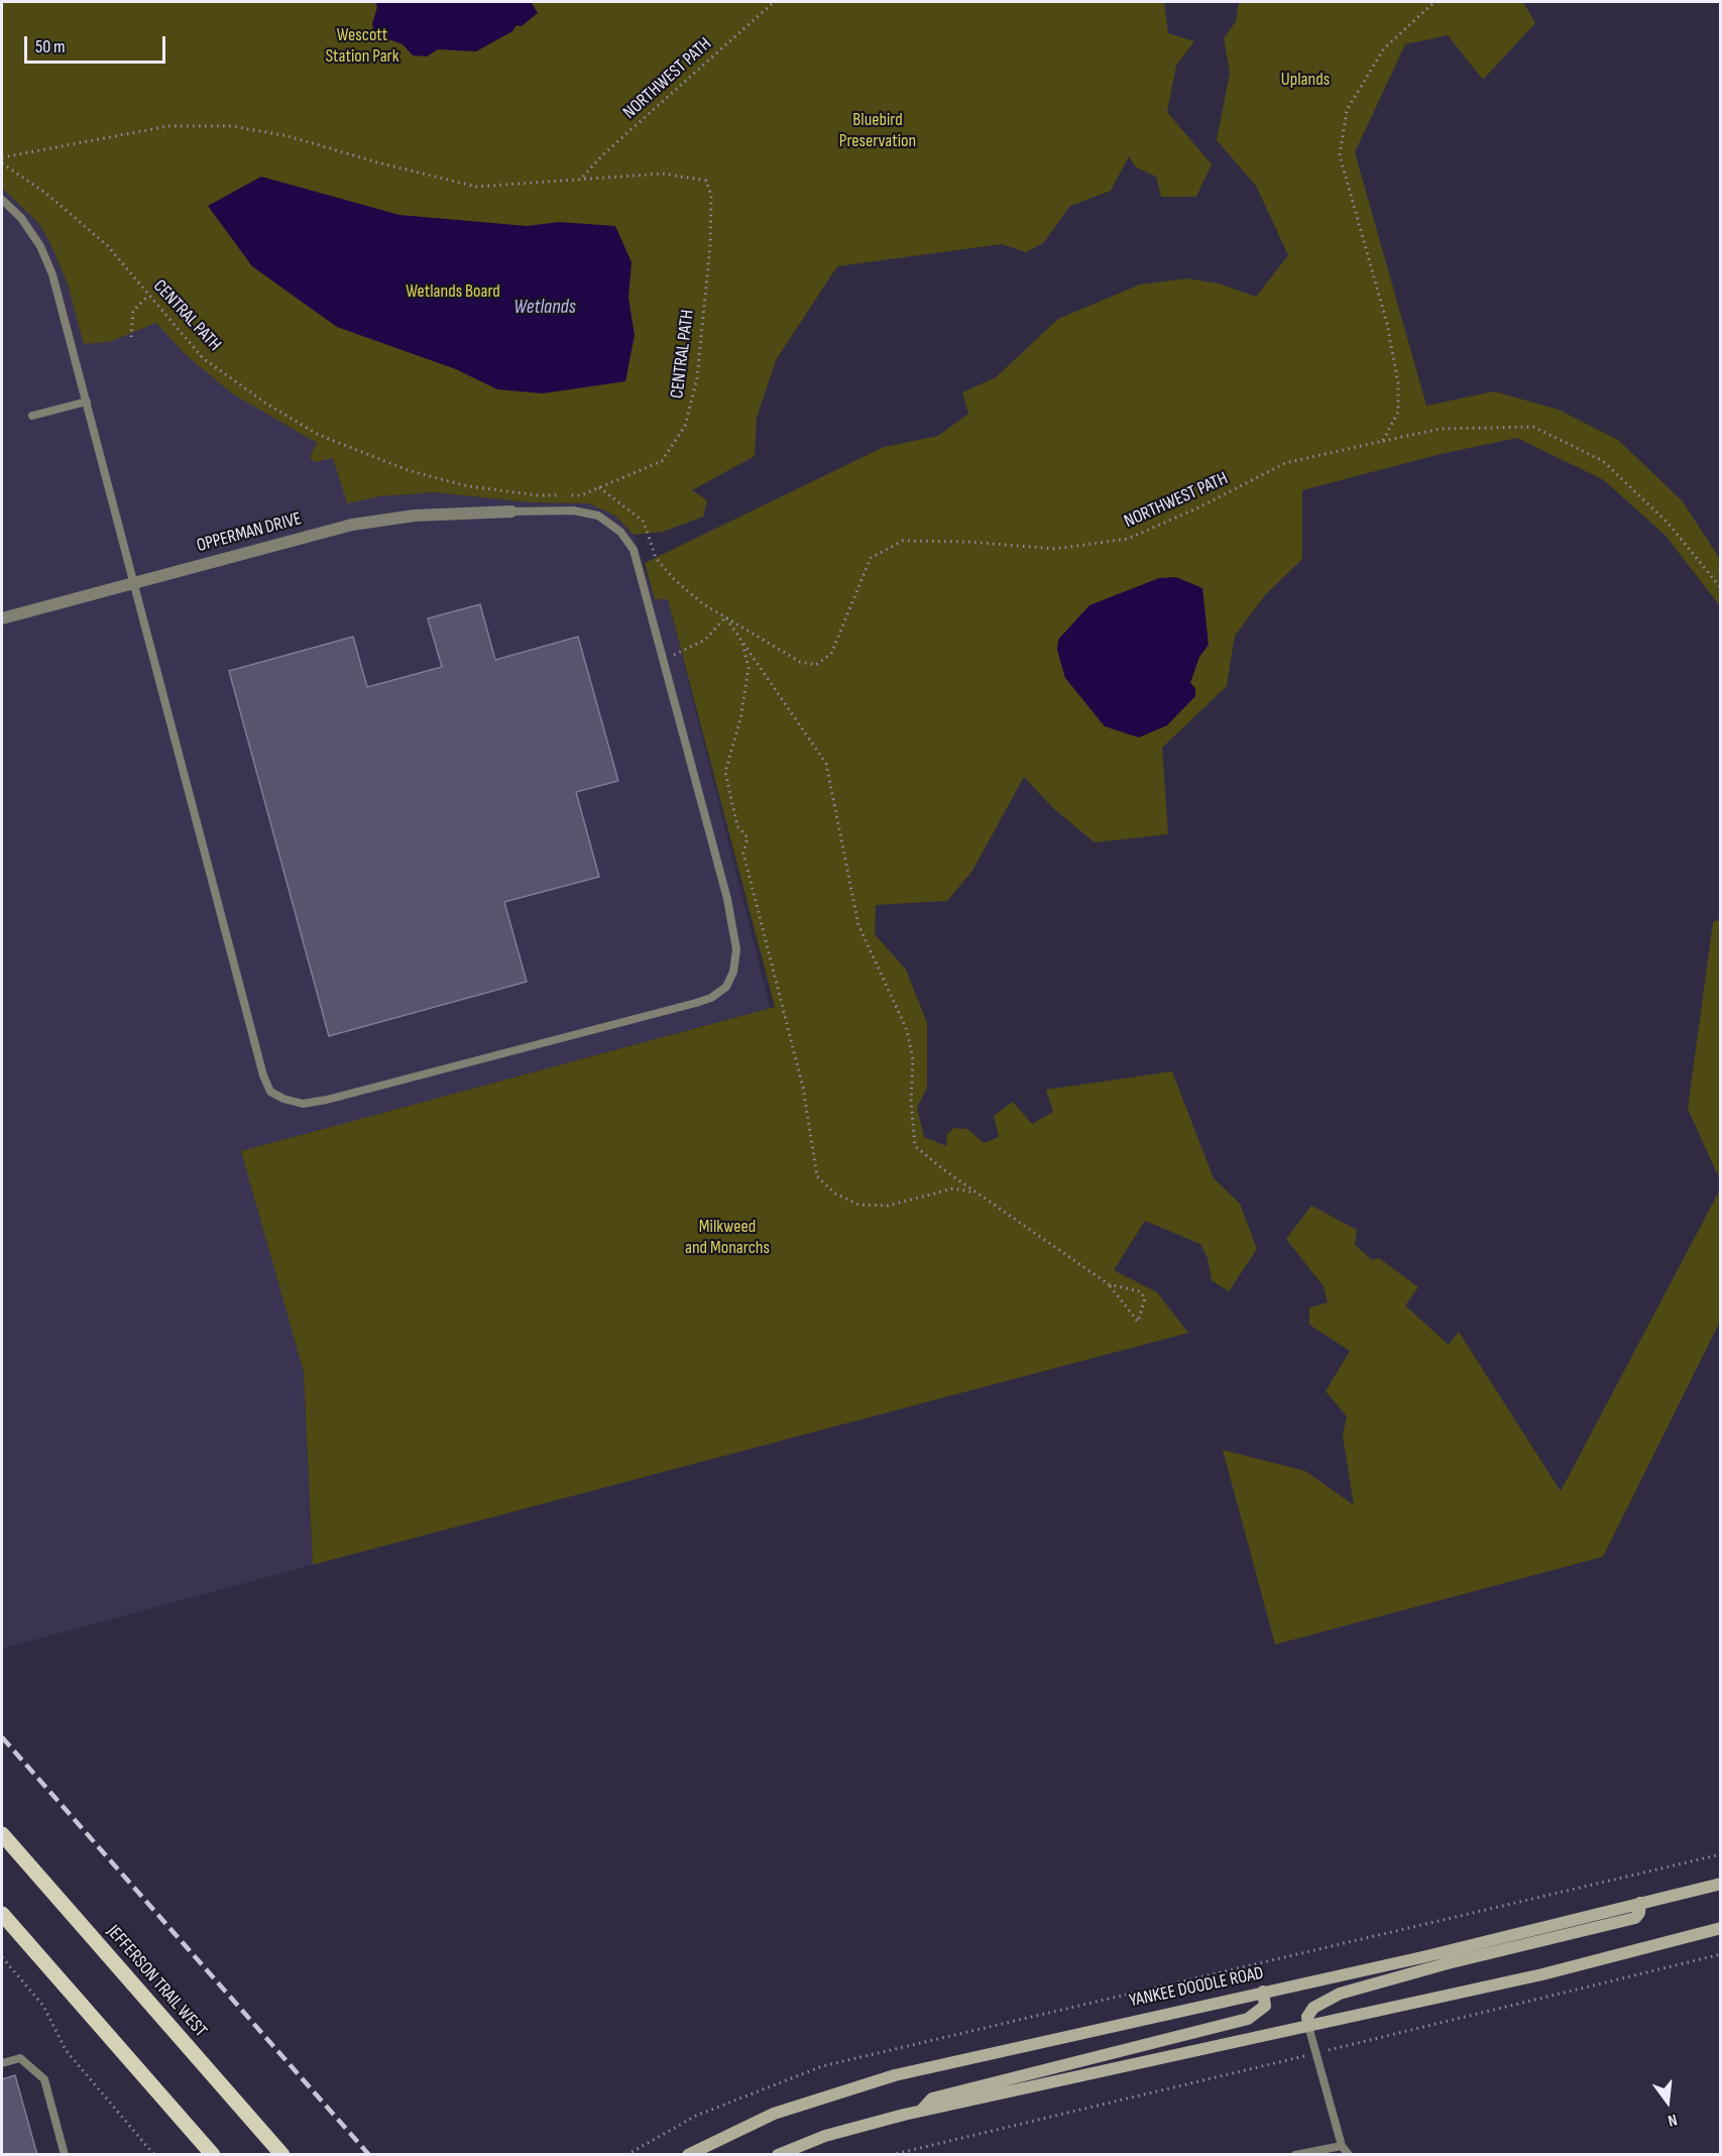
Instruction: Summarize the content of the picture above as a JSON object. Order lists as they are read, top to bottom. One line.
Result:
{"streets":{"main road":["JEFFERSON TRAIL WEST","YANKEE DOODLE ROAD"],"street":["OPPERMAN DRIVE"],"path":["NORTHWEST PATH","CENTRAL PATH"]},"crossings":[["NORTHWEST PATH","CENTRAL PATH"]],"water":["Wetlands"],"parks":["Wescott Station Park","Uplands","Bluebird Preservation","Wetlands Board","Milkweed and Monarchs"],"scale_bar":"50 m","north":"bottom"}
